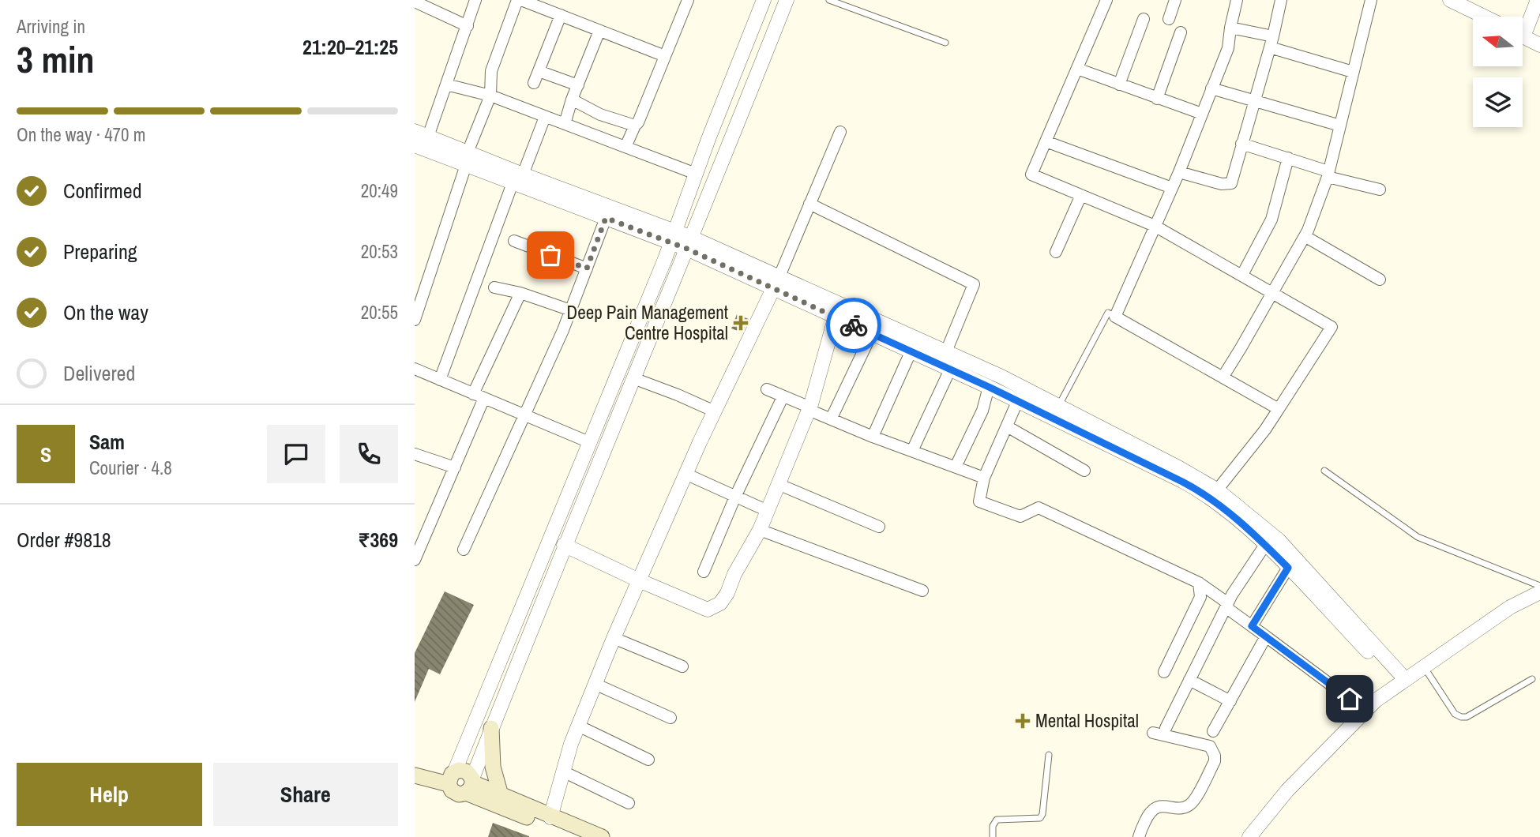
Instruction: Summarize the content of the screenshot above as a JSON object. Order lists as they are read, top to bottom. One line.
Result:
{"places":{"health":["Deep Pain Management Centre Hospital","Mental Hospital"]},"north":"left","page":{"heading":["3 min","Arriving in","21:20–21:25"],"panel":["Sam","Courier · 4.8","Order #9818","₹369"],"bar":"On the way · 470 m","list":[["Confirmed","20:49"],["Preparing","20:53"],["On the way","20:55"],"Delivered"],"round":"S","buttons":["Help","Share"]}}
